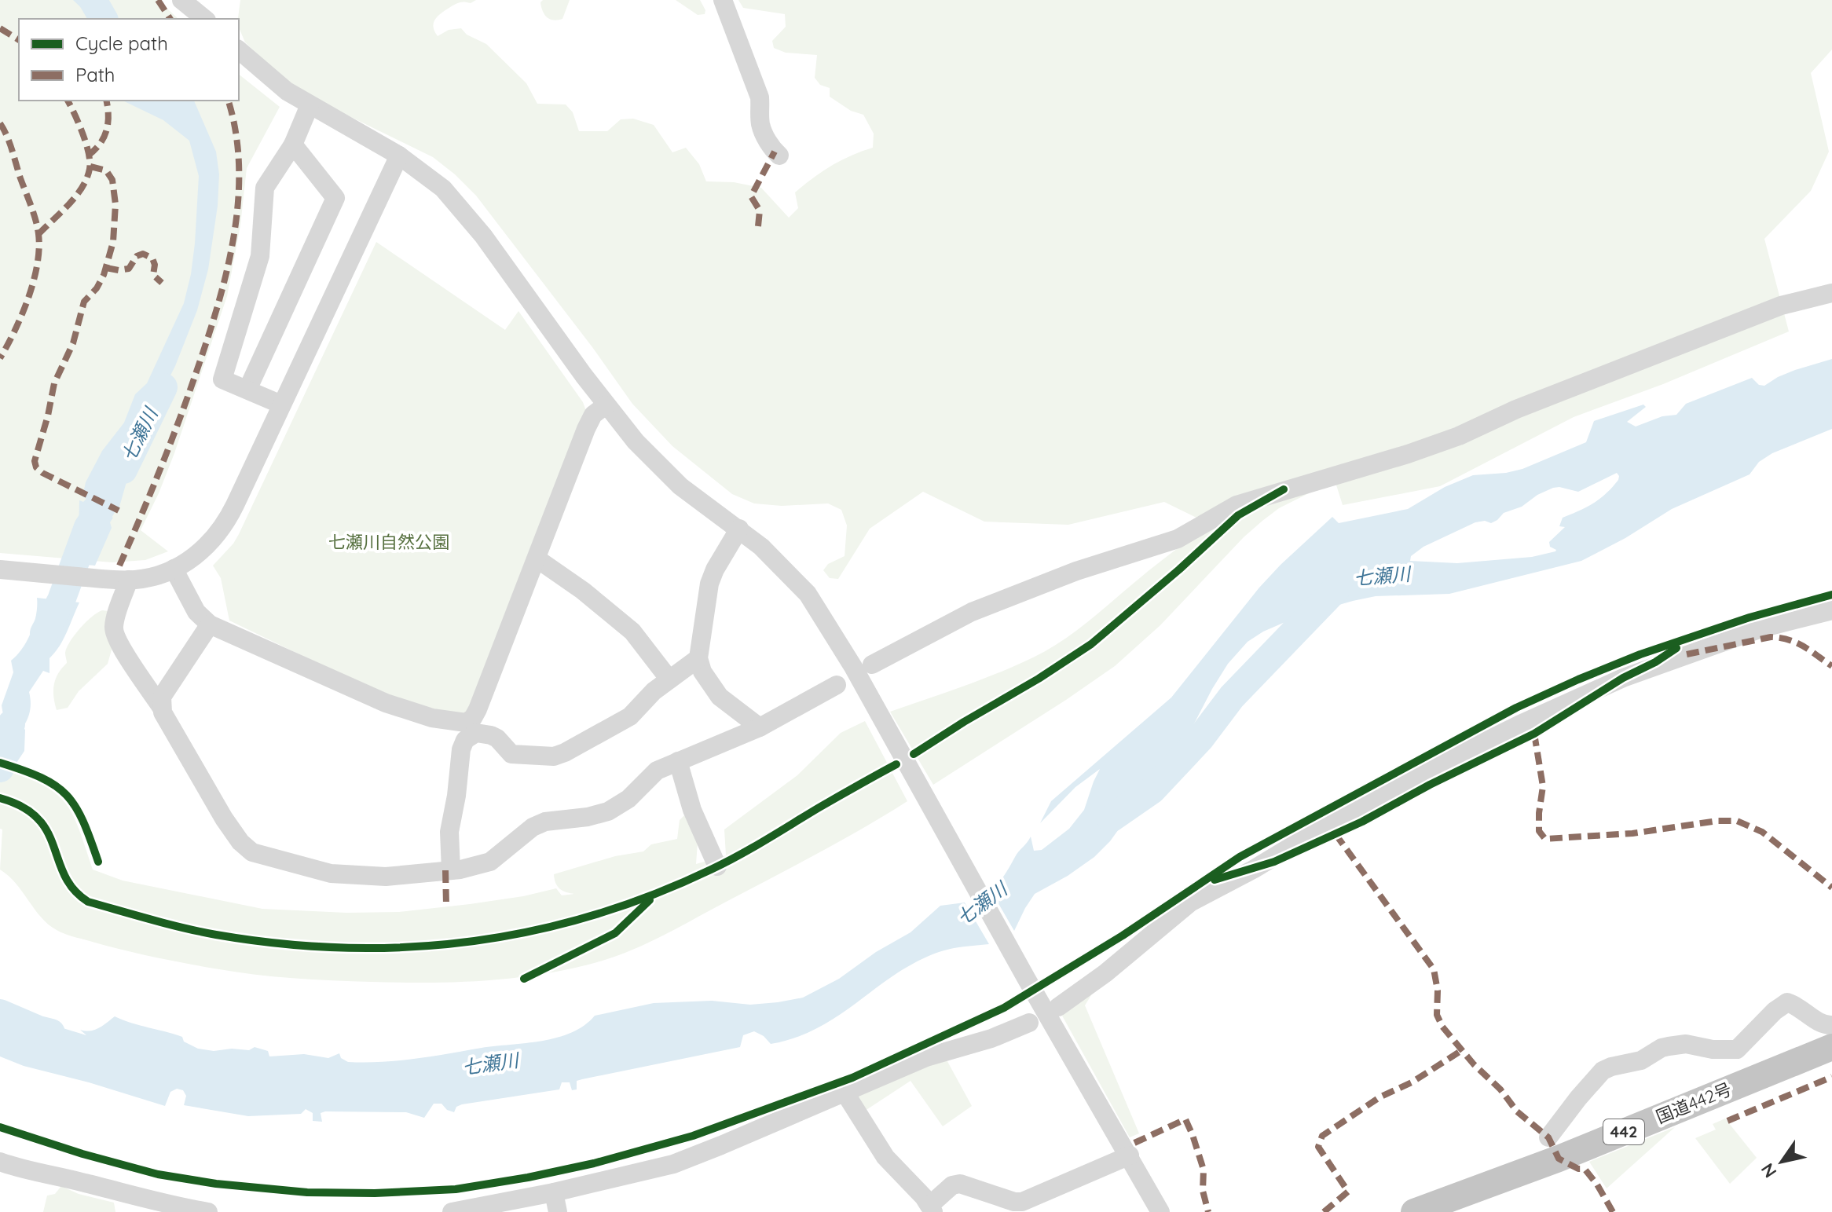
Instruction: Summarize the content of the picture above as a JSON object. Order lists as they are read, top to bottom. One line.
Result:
{"streets":{"highway":["国道442号","442"]},"water":["七瀬川"],"parks":["七瀬川自然公園"],"legend":["Cycle path","Path"],"north":"bottom left"}
